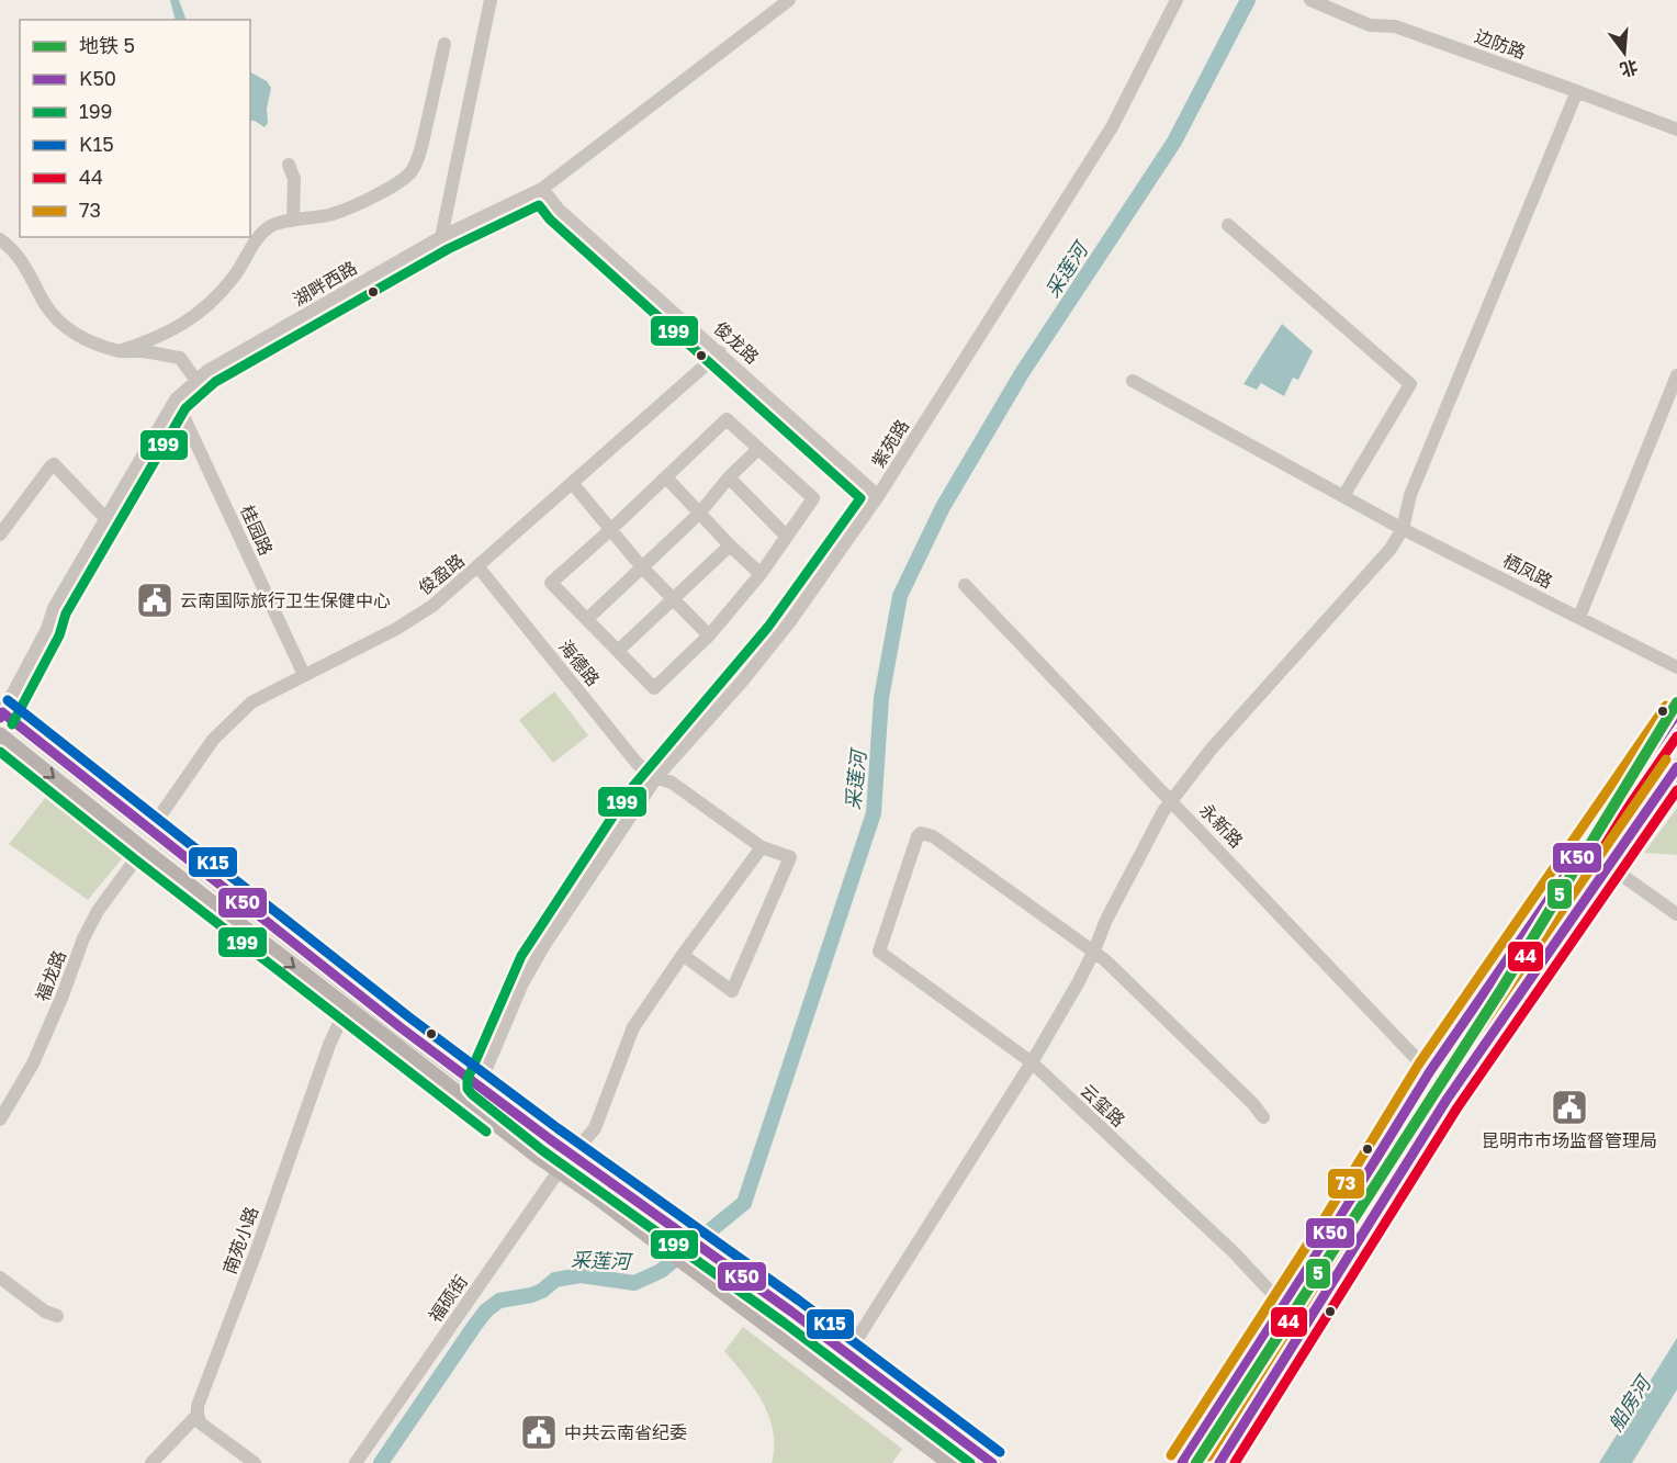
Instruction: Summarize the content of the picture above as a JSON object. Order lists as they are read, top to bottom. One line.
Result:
{"streets":{"street":["边防路","湖畔西路","俊龙路","紫苑路","桂园路","栖凤路","俊盈路","海德路","永新路","福龙路","云玺路","南苑小路","福硕街"]},"crossings":[["湖畔西路","俊龙路"],["湖畔西路","桂园路"],["俊龙路","紫苑路"],["俊龙路","俊盈路"],["紫苑路","海德路"],["桂园路","俊盈路"],["俊盈路","海德路"],["海德路","福硕街"]],"water":["采莲河","船房河"],"places":{"public building":["云南国际旅行卫生保健中心","昆明市市场监督管理局","中共云南省纪委"]},"lines":["transit line 199","transit line K15","metro line 5","transit line 73","transit line K50","transit line 44"],"legend":["地铁 5","K50","199","K15","44","73"],"north":"bottom"}
